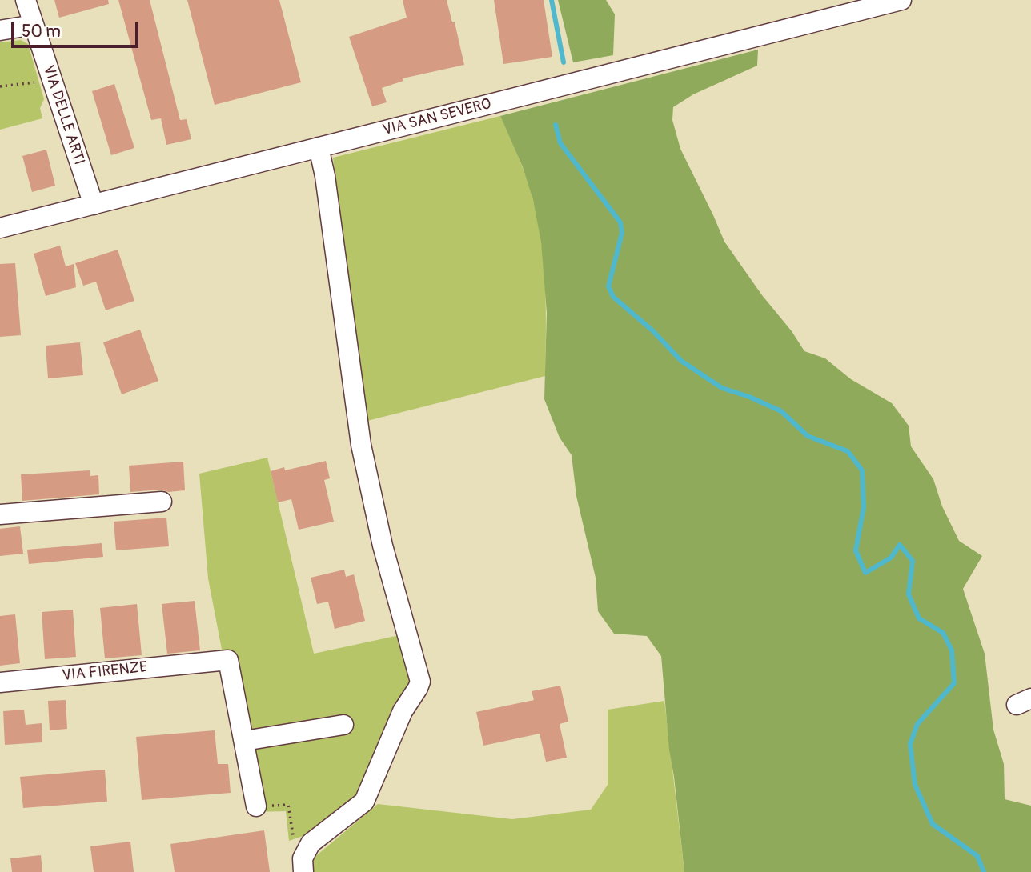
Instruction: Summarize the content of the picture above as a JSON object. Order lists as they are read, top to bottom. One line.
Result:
{"streets":{"street":["VIA DELLE ARTI","VIA SAN SEVERO","VIA FIRENZE"]},"crossings":[["VIA DELLE ARTI","VIA SAN SEVERO"]],"scale_bar":"50 m"}
